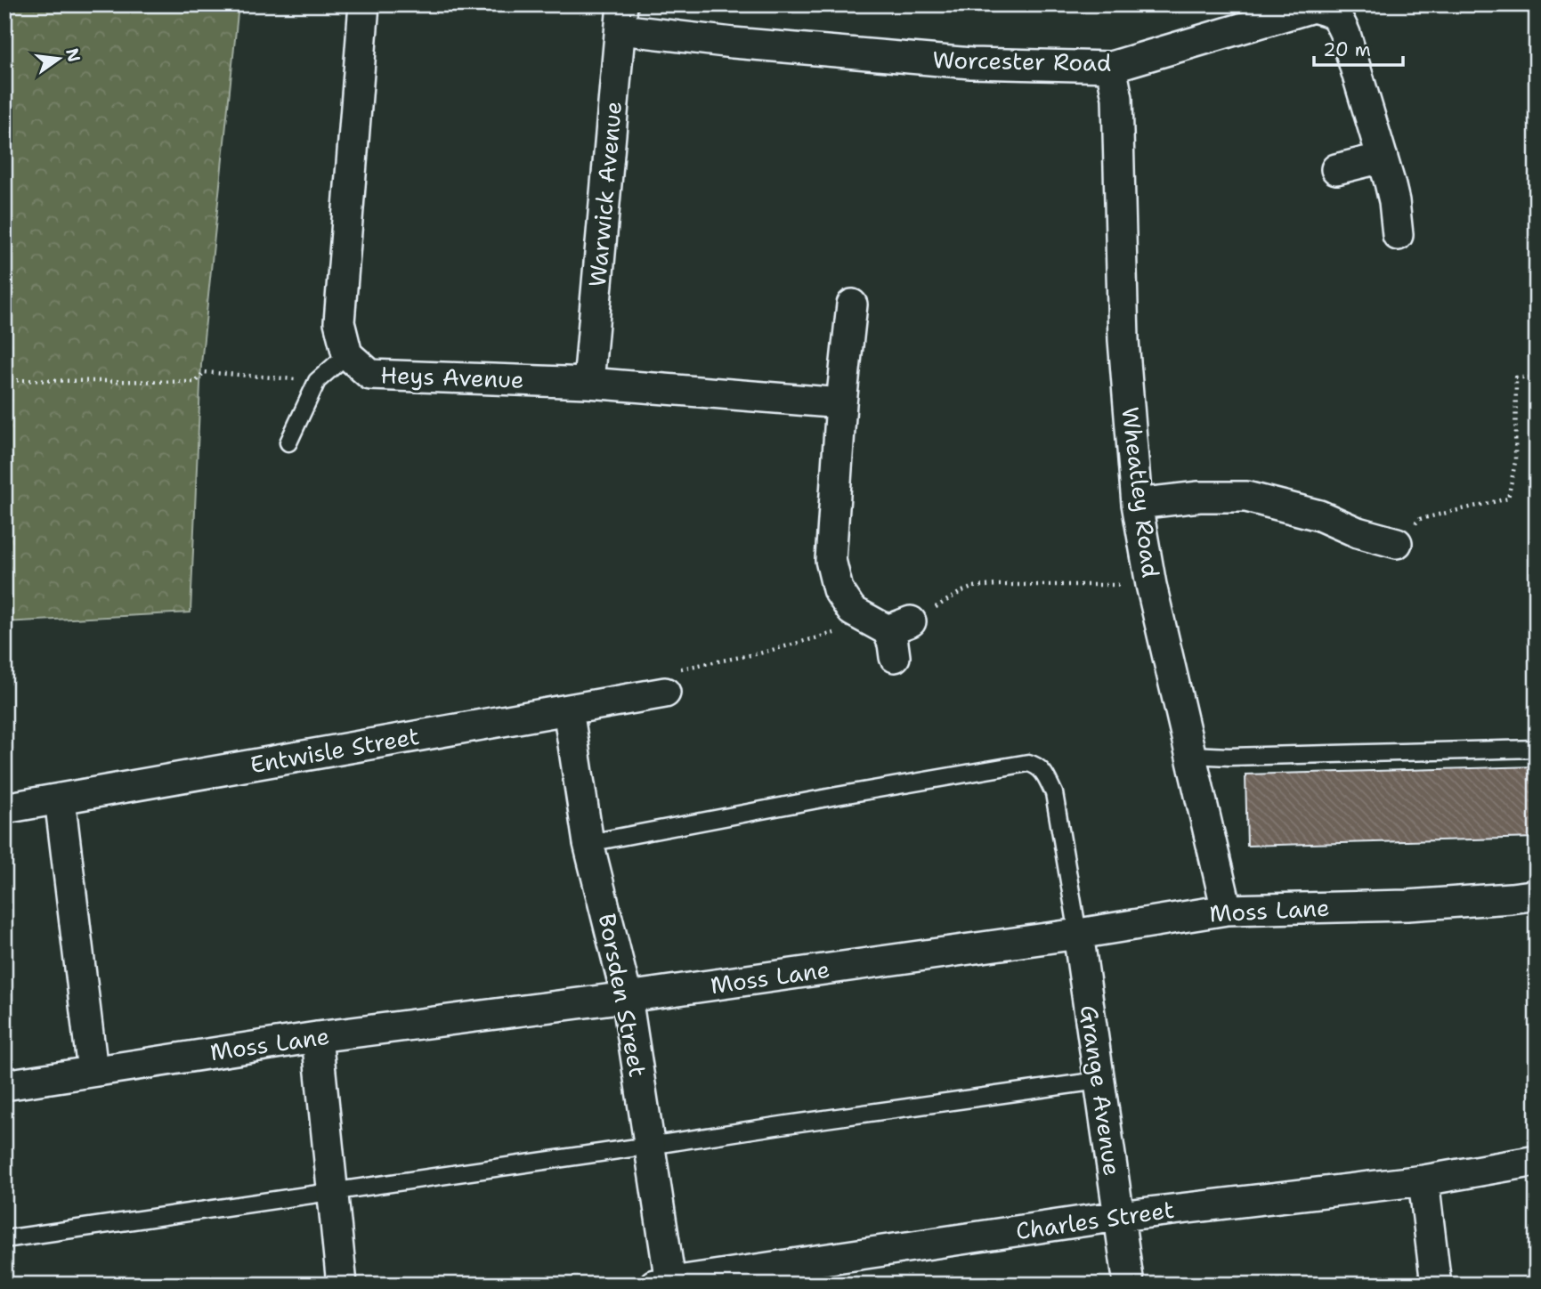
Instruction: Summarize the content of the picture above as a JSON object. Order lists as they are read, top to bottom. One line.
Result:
{"streets":{"street":["Worcester Road","Warwick Avenue","Heys Avenue","Wheatley Road","Entwisle Street","Moss Lane","Borsden Street","Grange Avenue","Charles Street"]},"crossings":[["Worcester Road","Warwick Avenue"],["Worcester Road","Wheatley Road"],["Warwick Avenue","Heys Avenue"],["Wheatley Road","Moss Lane"],["Entwisle Street","Borsden Street"],["Moss Lane","Borsden Street"],["Moss Lane","Grange Avenue"],["Borsden Street","Charles Street"],["Grange Avenue","Charles Street"]],"scale_bar":"20 m","north":"right"}
